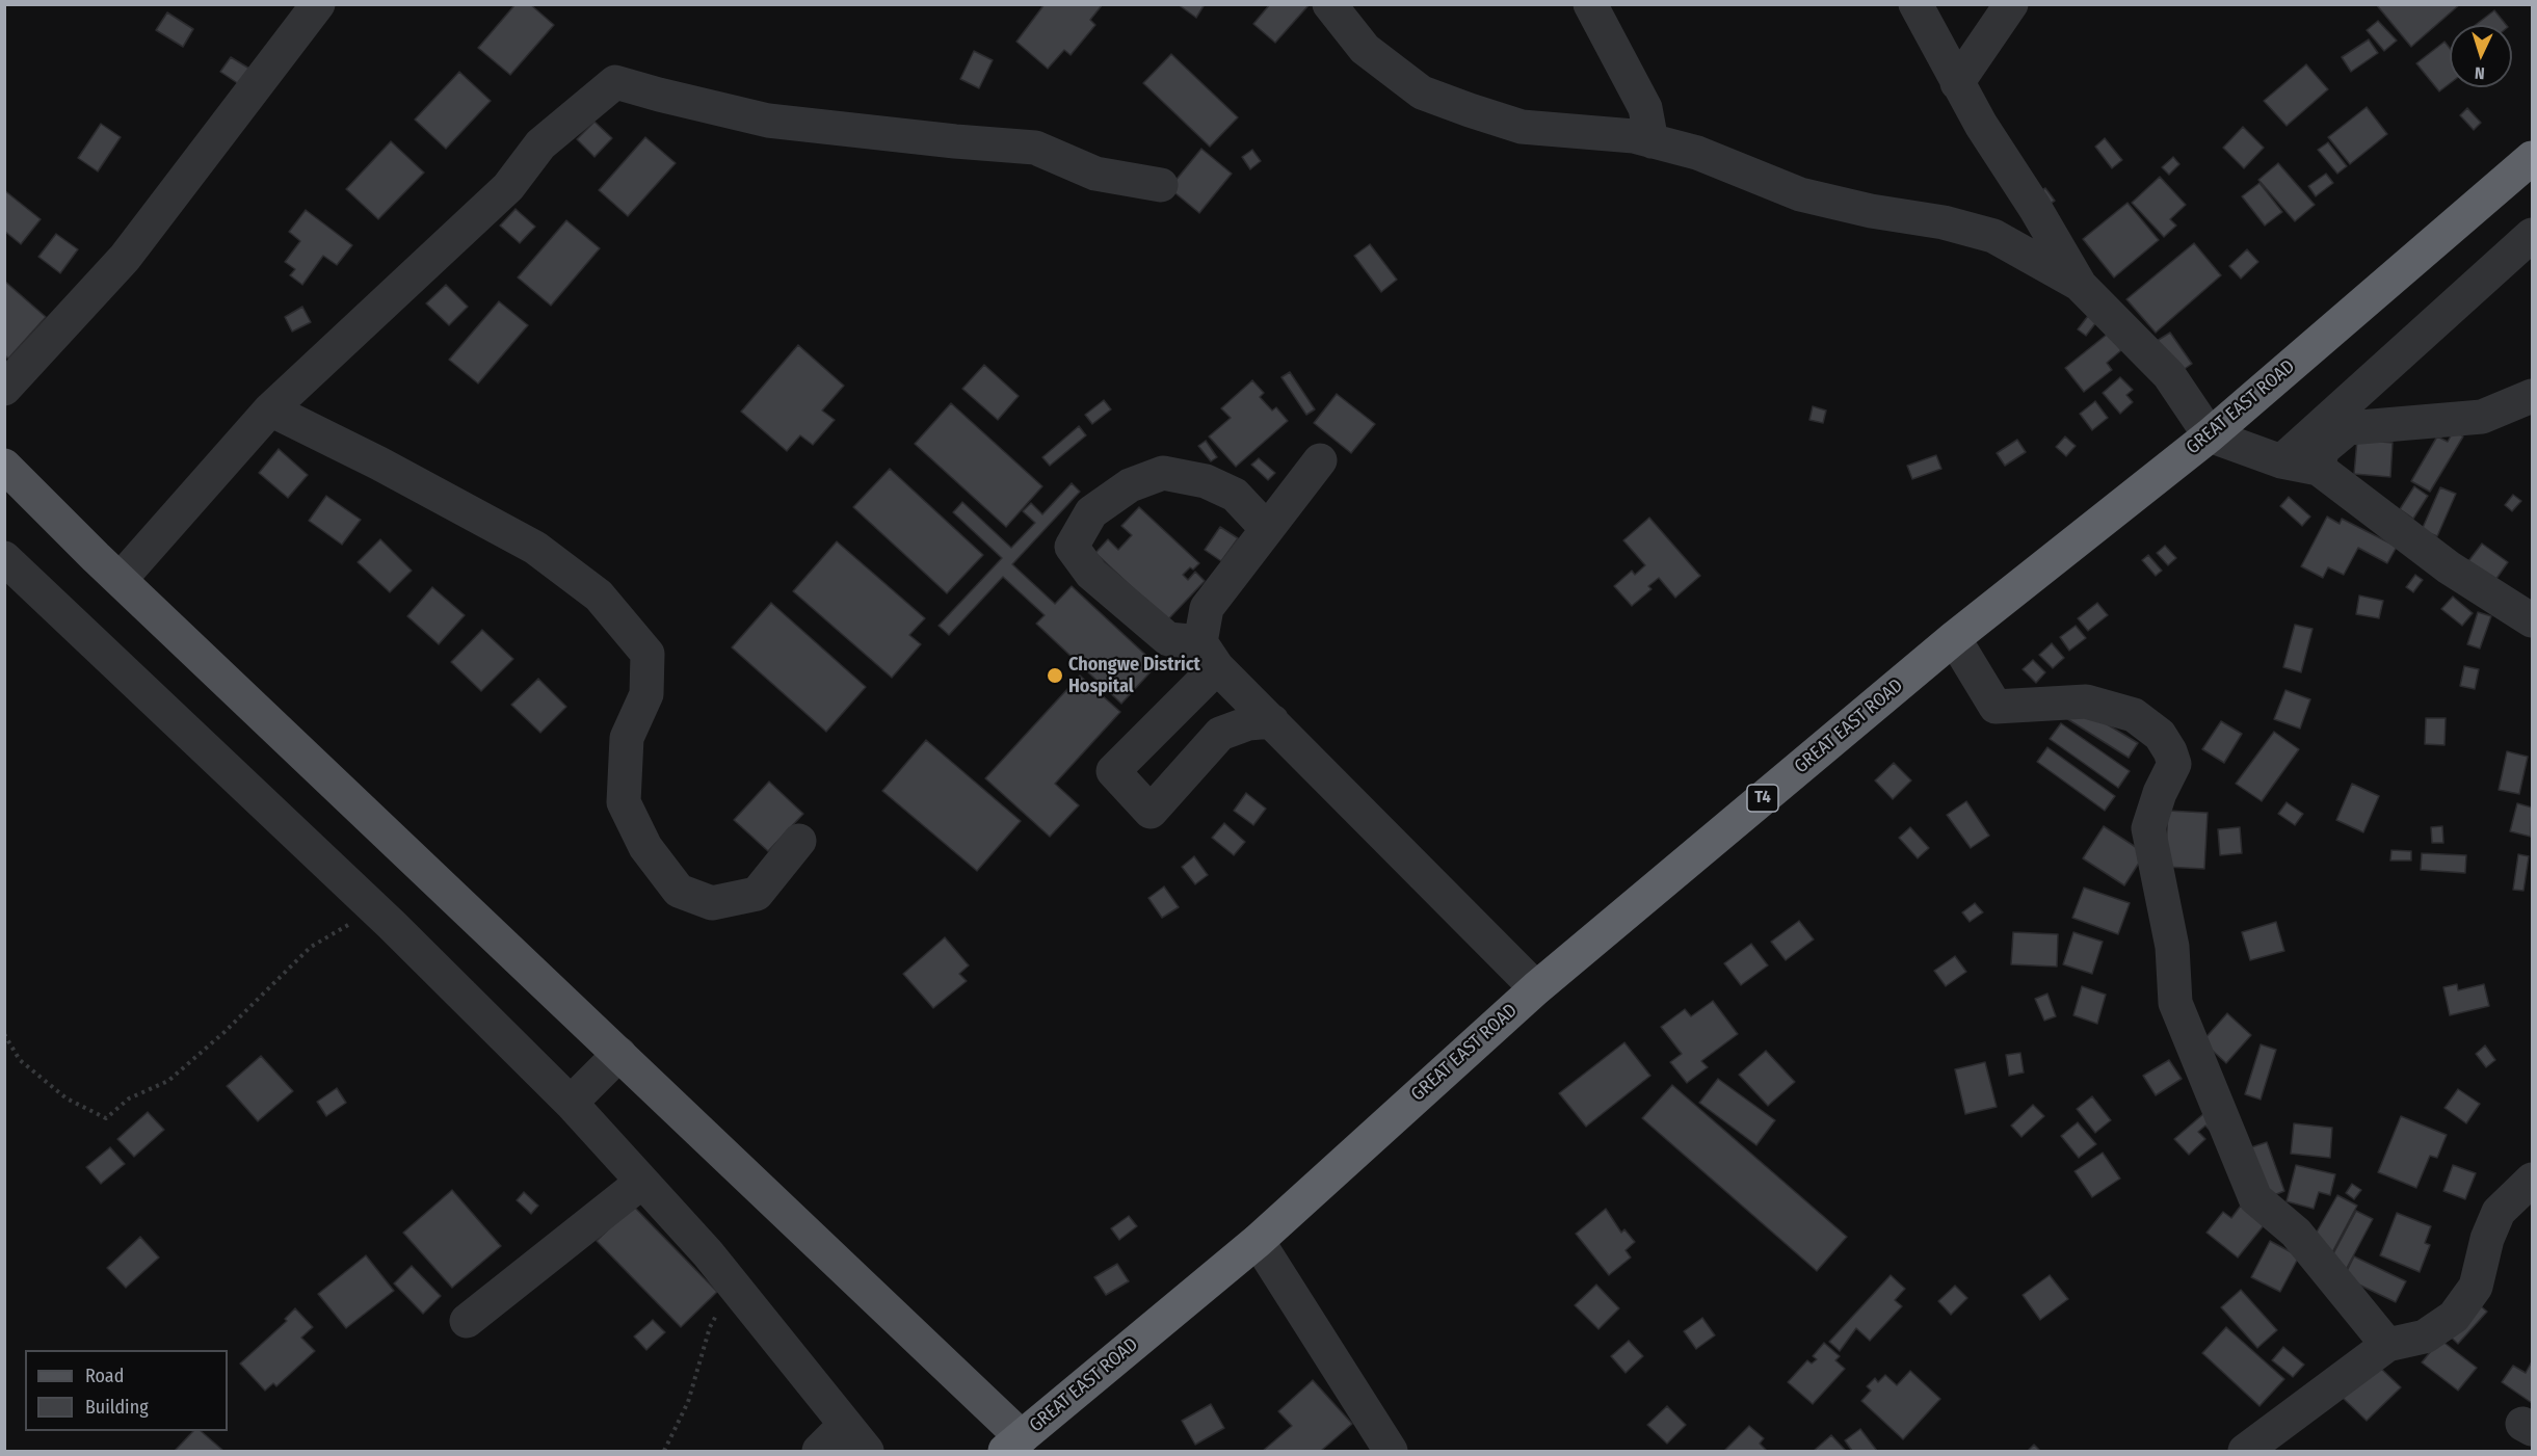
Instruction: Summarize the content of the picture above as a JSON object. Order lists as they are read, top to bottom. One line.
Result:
{"streets":{"highway":["GREAT EAST ROAD","T4"]},"places":["Chongwe District Hospital"],"legend":["Road","Building"],"north":"bottom"}
